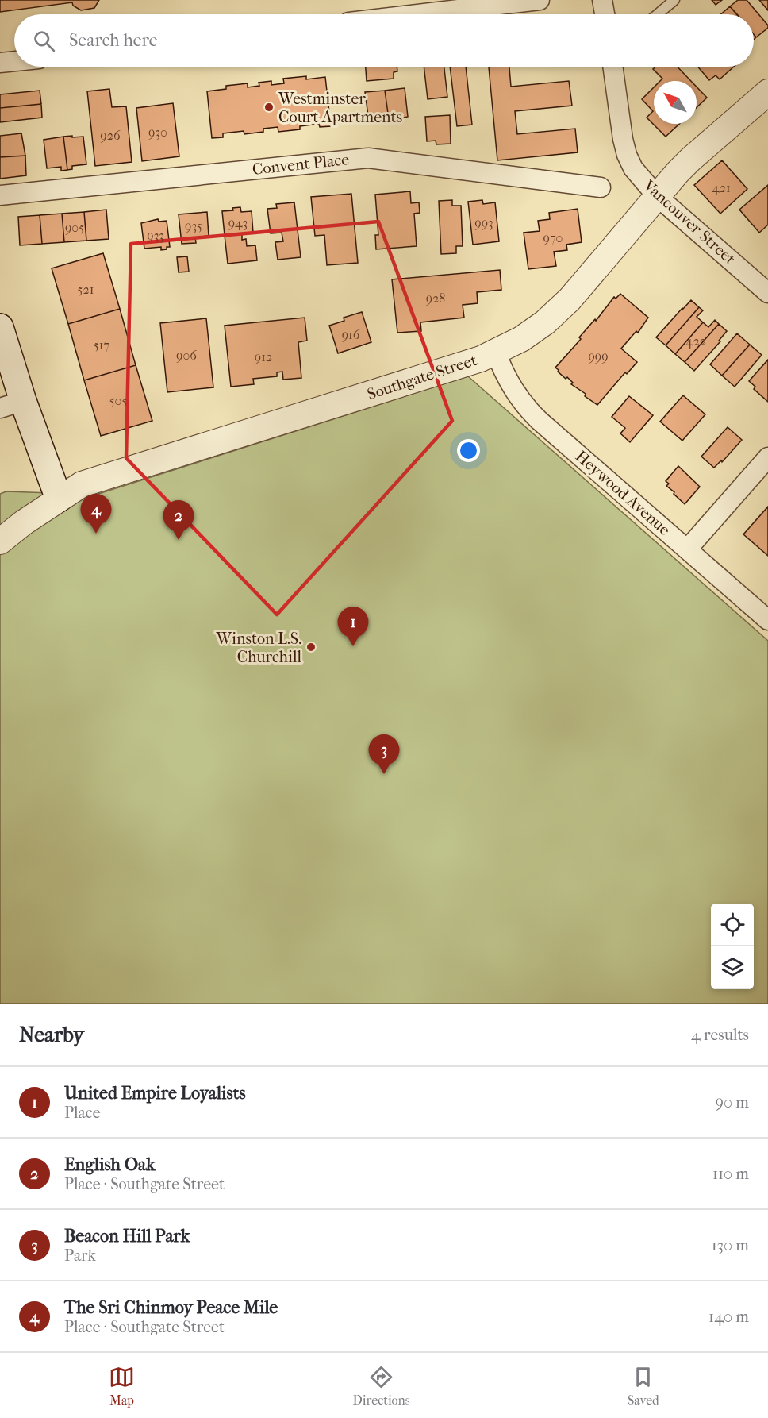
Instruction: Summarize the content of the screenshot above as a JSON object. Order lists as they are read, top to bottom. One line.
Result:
{"streets":{"street":["Convent Place","Vancouver Street","Southgate Street","Heywood Avenue"]},"crossings":[["Vancouver Street","Southgate Street"],["Southgate Street","Heywood Avenue"]],"places":["Westminster Court Apartments","Winston L.S. Churchill"],"house_numbers":["930","926","421","943","993","935","905","933","970","521","928","916","422","517","906","999","912","505"],"north":"top left","page":{"search":"Search here","pins":["4","2","1","3"],"heading":["Nearby","4 results"],"list":[{"mark":"1","name":"United Empire Loyalists","note":"Place","value":"90 m"},{"mark":"2","name":"English Oak","note":"Place · Southgate Street","value":"110 m"},{"mark":"3","name":"Beacon Hill Park","note":"Park","value":"130 m"},{"mark":"4","name":"The Sri Chinmoy Peace Mile","note":"Place · Southgate Street","value":"140 m"}],"nav":["Map","Directions","Saved"]}}
